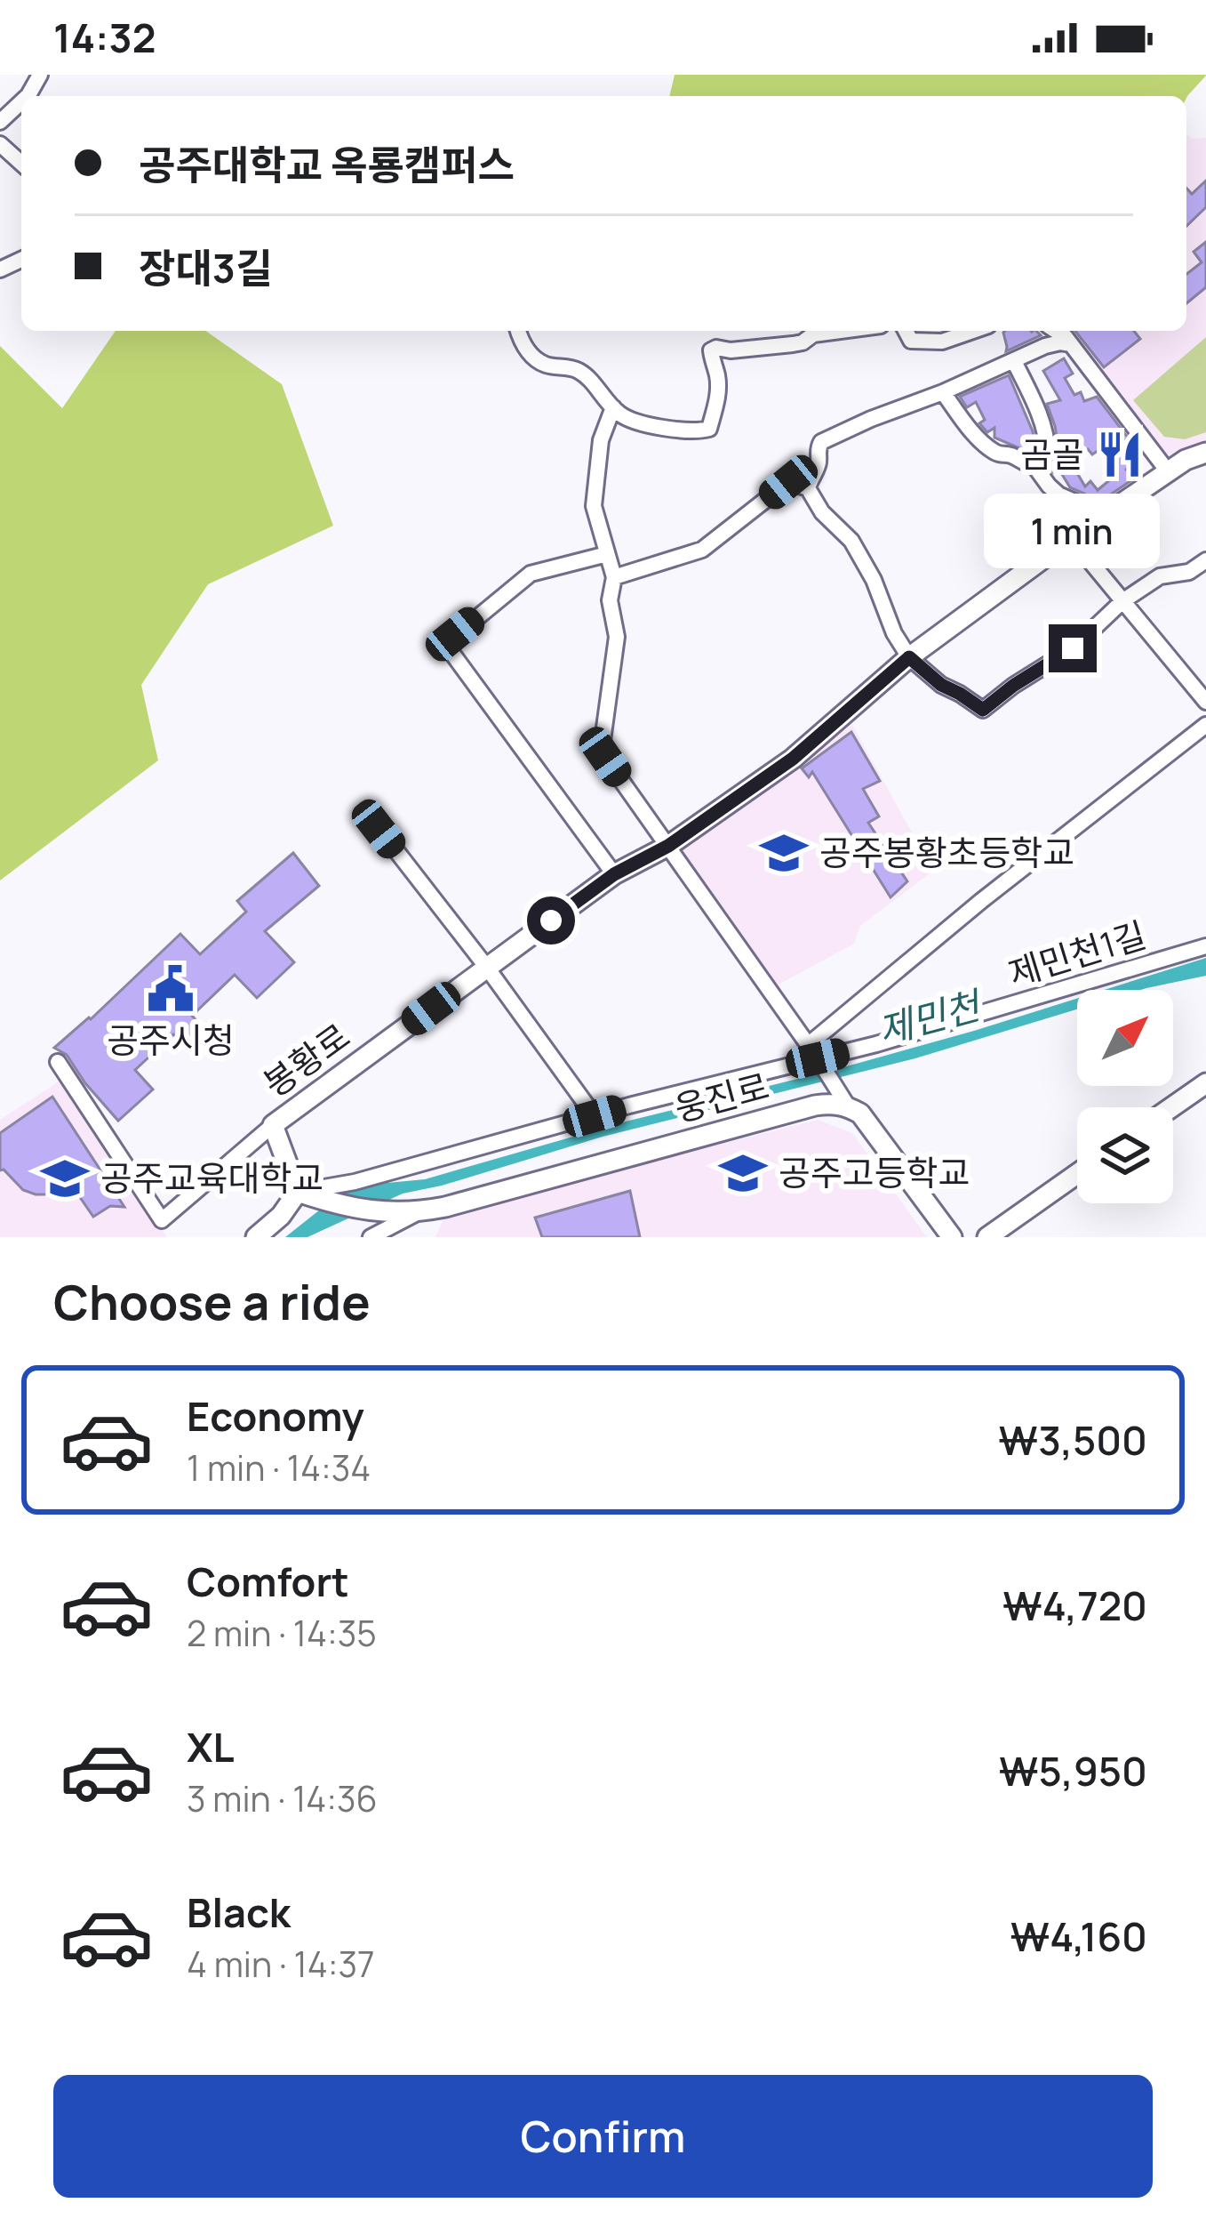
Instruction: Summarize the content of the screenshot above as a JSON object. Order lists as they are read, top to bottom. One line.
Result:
{"streets":{"main road":["봉황로","웅진로"],"street":["제민천1길"]},"crossings":[["제민천1길","봉황로"],["제민천1길","웅진로"],["봉황로","웅진로"]],"water":["제민천"],"places":{"restaurant":["곰골"],"school or university":["공주봉황초등학교","공주고등학교","공주교육대학교"],"public building":["공주시청"]},"north":"top right","page":{"status":"14:32","banner":["공주대학교 옥룡캠퍼스","장대3길"],"bubble":"1 min","heading":"Choose a ride","list":[{"name":"Economy","note":"1 min · 14:34","value":"₩3,500"},{"name":"Comfort","note":"2 min · 14:35","value":"₩4,720"},{"name":"XL","note":"3 min · 14:36","value":"₩5,950"},{"name":"Black","note":"4 min · 14:37","value":"₩4,160"}],"buttons":"Confirm"}}
